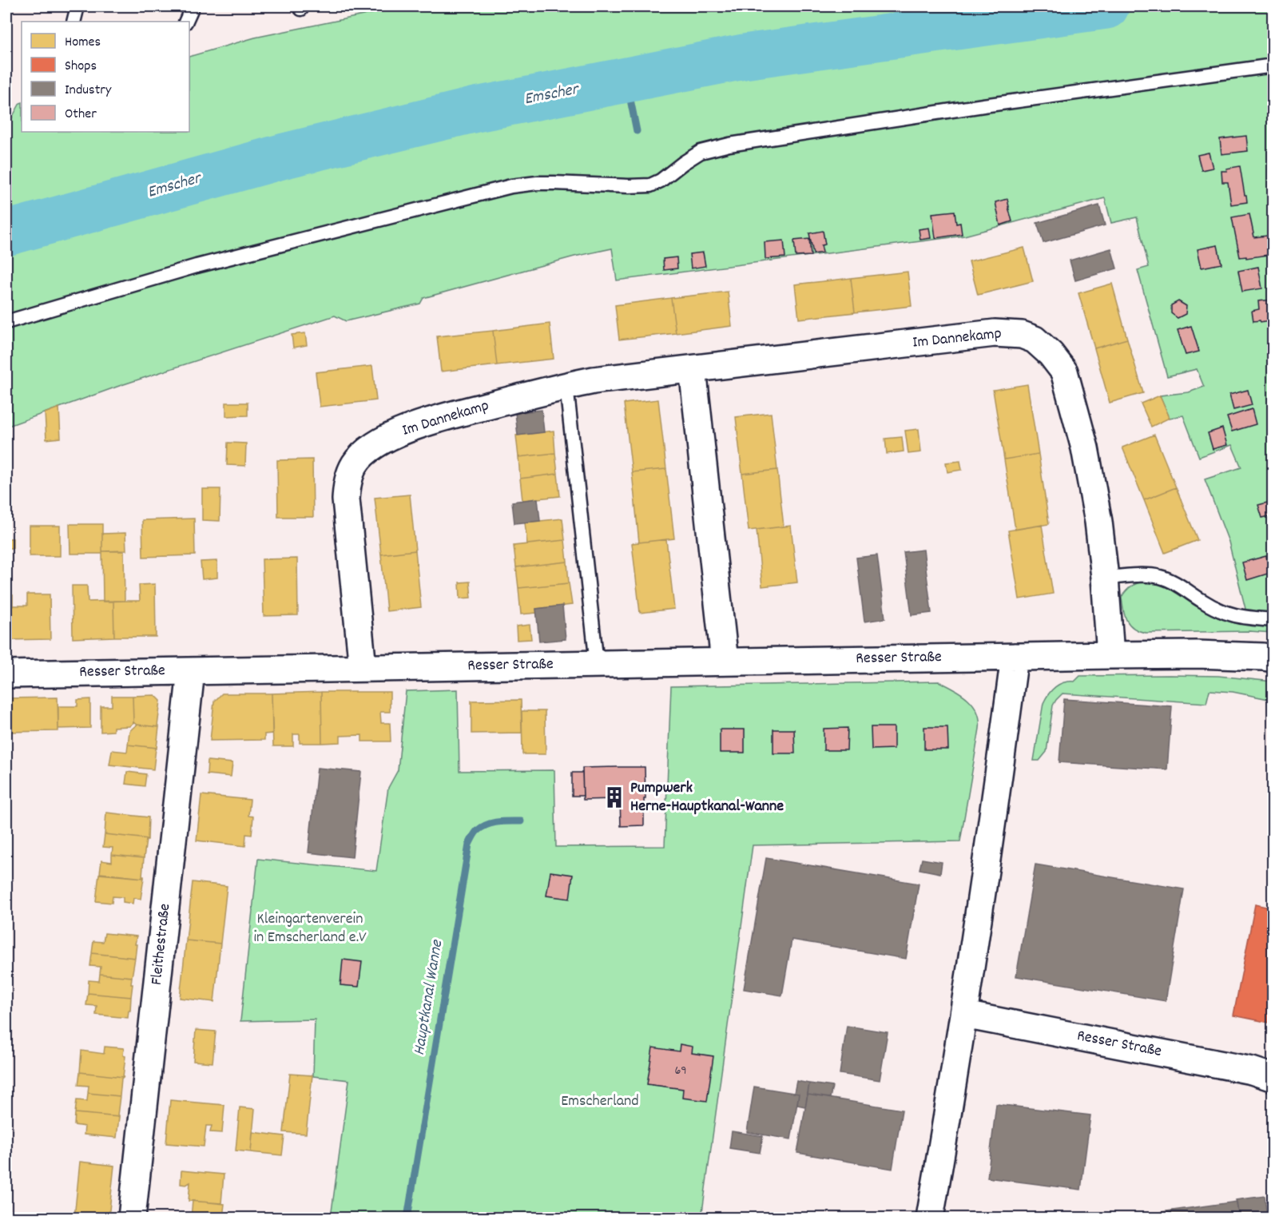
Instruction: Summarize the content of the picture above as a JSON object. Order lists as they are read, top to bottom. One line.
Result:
{"streets":{"street":["Im Dannekamp","Resser Straße","Fleithestraße"]},"crossings":[["Im Dannekamp","Resser Straße"],["Resser Straße","Fleithestraße"]],"water":["Emscher","Hauptkanal Wanne"],"parks":["Kleingartenverein in Emscherland e.V","Emscherland"],"places":{"building":["Pumpwerk Herne-Hauptkanal-Wanne"]},"house_numbers":["69"],"legend":["Homes","Shops","Industry","Other"]}
